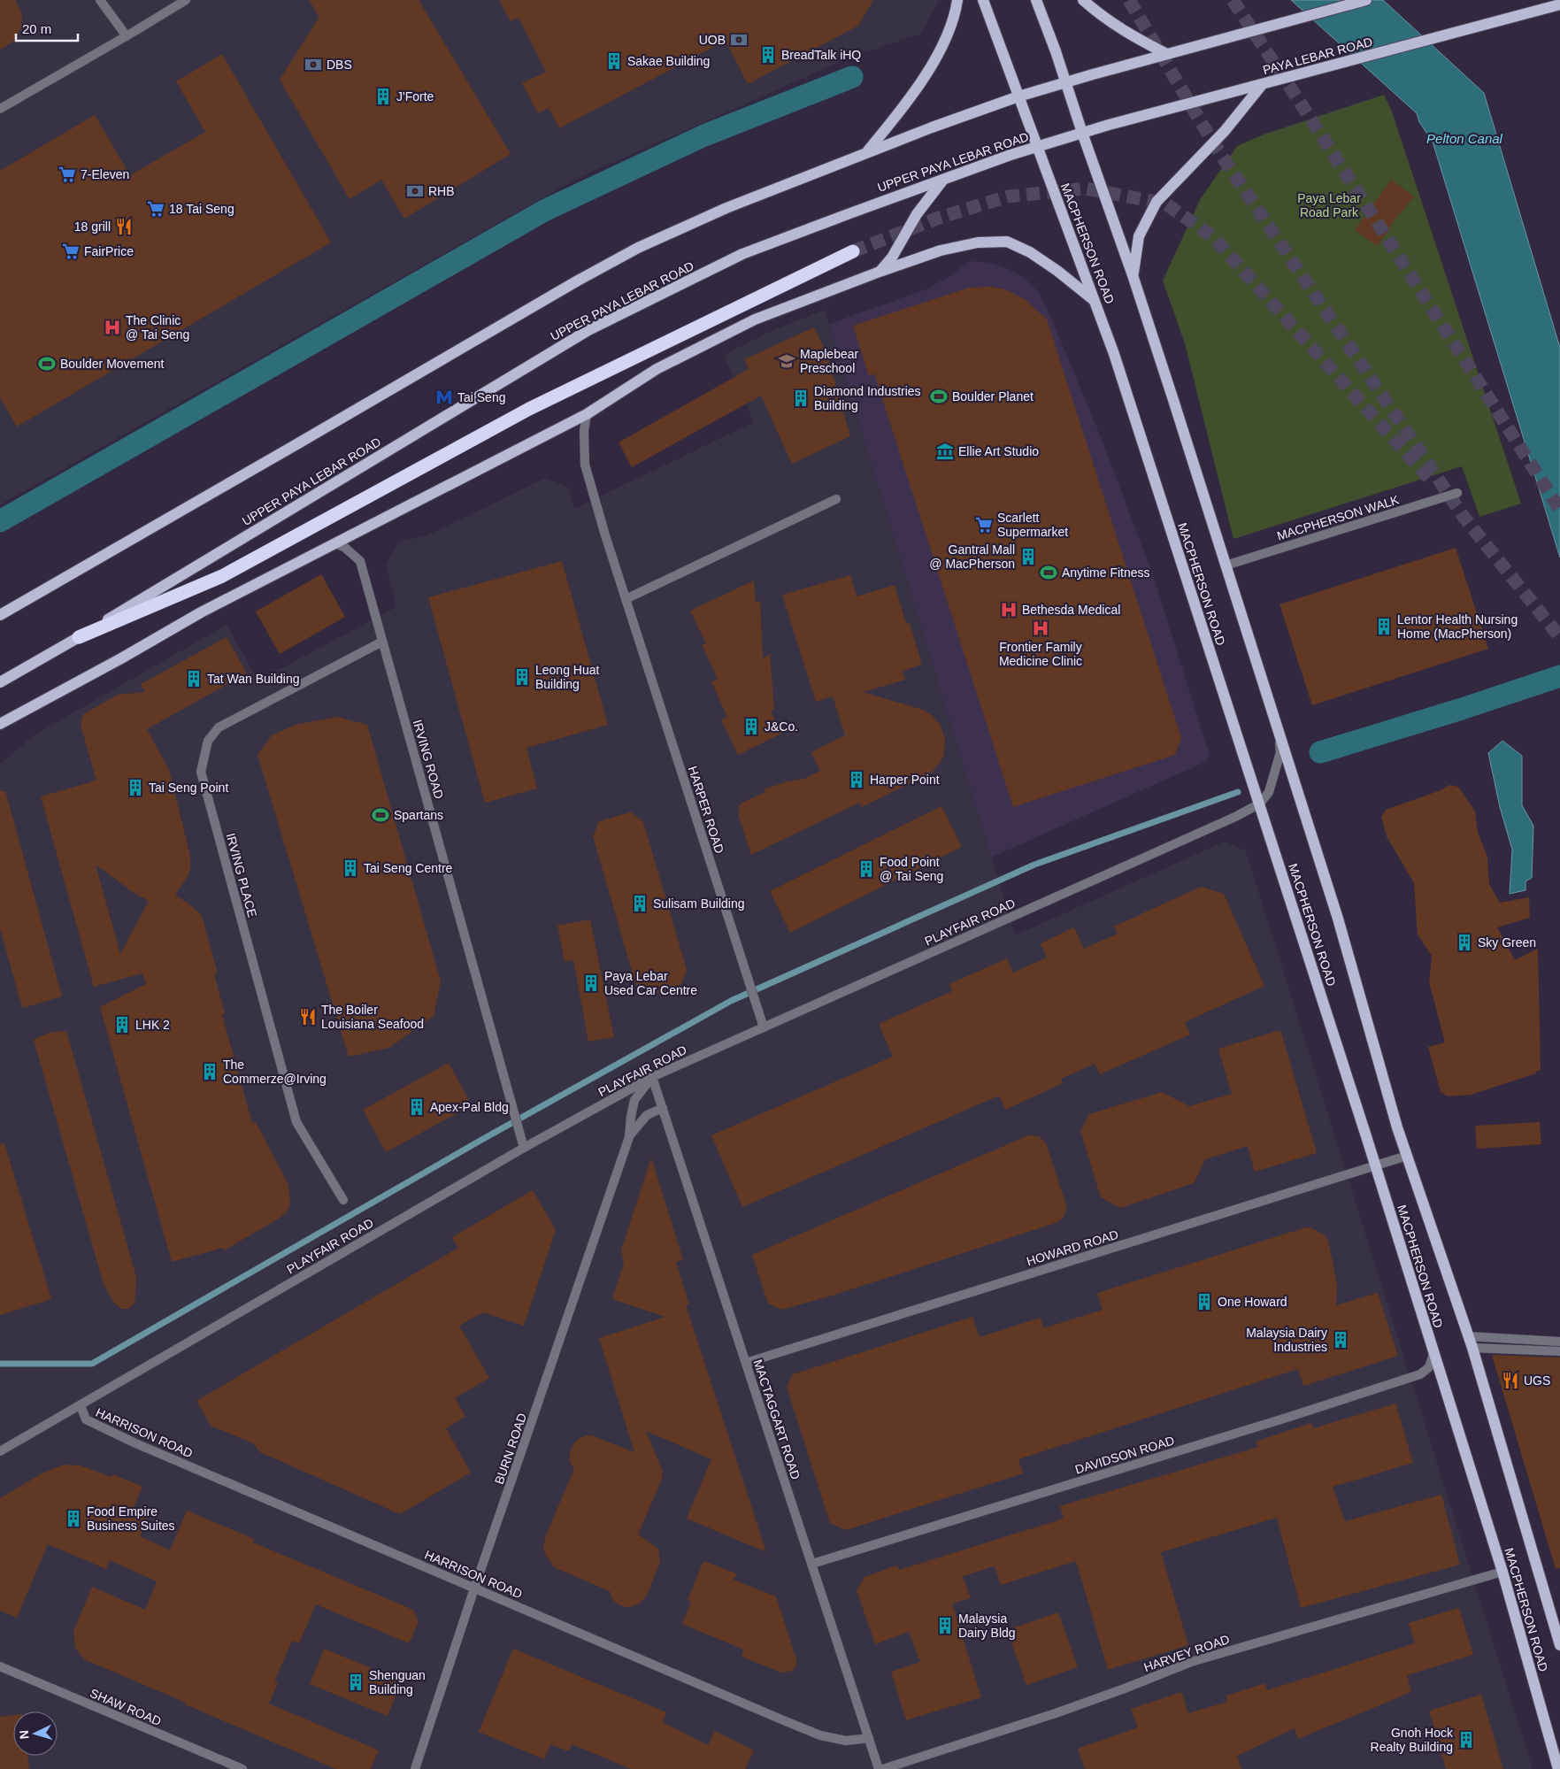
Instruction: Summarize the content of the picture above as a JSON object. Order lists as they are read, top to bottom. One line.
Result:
{"streets":{"main road":["PAYA LEBAR ROAD","UPPER PAYA LEBAR ROAD","MACPHERSON ROAD"],"street":["MACPHERSON WALK","IRVING ROAD","HARPER ROAD","IRVING PLACE","PLAYFAIR ROAD","HOWARD ROAD","MACTAGGART ROAD","HARRISON ROAD","BURN ROAD","DAVIDSON ROAD","HARVEY ROAD","SHAW ROAD"]},"crossings":[["PAYA LEBAR ROAD","UPPER PAYA LEBAR ROAD"],["PAYA LEBAR ROAD","MACPHERSON ROAD"],["UPPER PAYA LEBAR ROAD","MACPHERSON ROAD"],["MACPHERSON ROAD","MACPHERSON WALK"],["MACPHERSON ROAD","PLAYFAIR ROAD"],["MACPHERSON ROAD","HOWARD ROAD"],["MACPHERSON ROAD","DAVIDSON ROAD"],["MACPHERSON ROAD","HARVEY ROAD"],["IRVING ROAD","IRVING PLACE"],["IRVING ROAD","PLAYFAIR ROAD"],["HARPER ROAD","PLAYFAIR ROAD"],["PLAYFAIR ROAD","MACTAGGART ROAD"],["PLAYFAIR ROAD","HARRISON ROAD"],["PLAYFAIR ROAD","BURN ROAD"],["HOWARD ROAD","MACTAGGART ROAD"],["MACTAGGART ROAD","HARRISON ROAD"],["MACTAGGART ROAD","BURN ROAD"],["MACTAGGART ROAD","DAVIDSON ROAD"],["HARRISON ROAD","BURN ROAD"]],"water":["Pelton Canal"],"parks":["Paya Lebar Road Park"],"places":{"bank":["UOB","DBS","RHB"],"building":["BreadTalk iHQ","Sakae Building","J'Forte","Diamond Industries Building","Gantral Mall @ MacPherson","Lentor Health Nursing Home (MacPherson)","Leong Huat Building","Tat Wan Building","J&Co.","Harper Point","Tai Seng Point","Tai Seng Centre","Food Point @ Tai Seng","Sulisam Building","Sky Green","Paya Lebar Used Car Centre","LHK 2","The Commerze@Irving","Apex-Pal Bldg","One Howard","Malaysia Dairy Industries","Food Empire Business Suites","Malaysia Dairy Bldg","Shenguan Building","Gnoh Hock Realty Building"],"supermarket":["7-Eleven","18 Tai Seng","FairPrice","Scarlett Supermarket"],"restaurant":["18 grill","The Boiler Louisiana Seafood","UGS"],"hospital":["The Clinic @ Tai Seng","Bethesda Medical","Frontier Family Medicine Clinic"],"school or university":["Maplebear Preschool"],"sports":["Boulder Movement","Boulder Planet","Anytime Fitness","Spartans"],"metro station":["Tai Seng"],"museum":["Ellie Art Studio"]},"scale_bar":"20 m","north":"left"}
